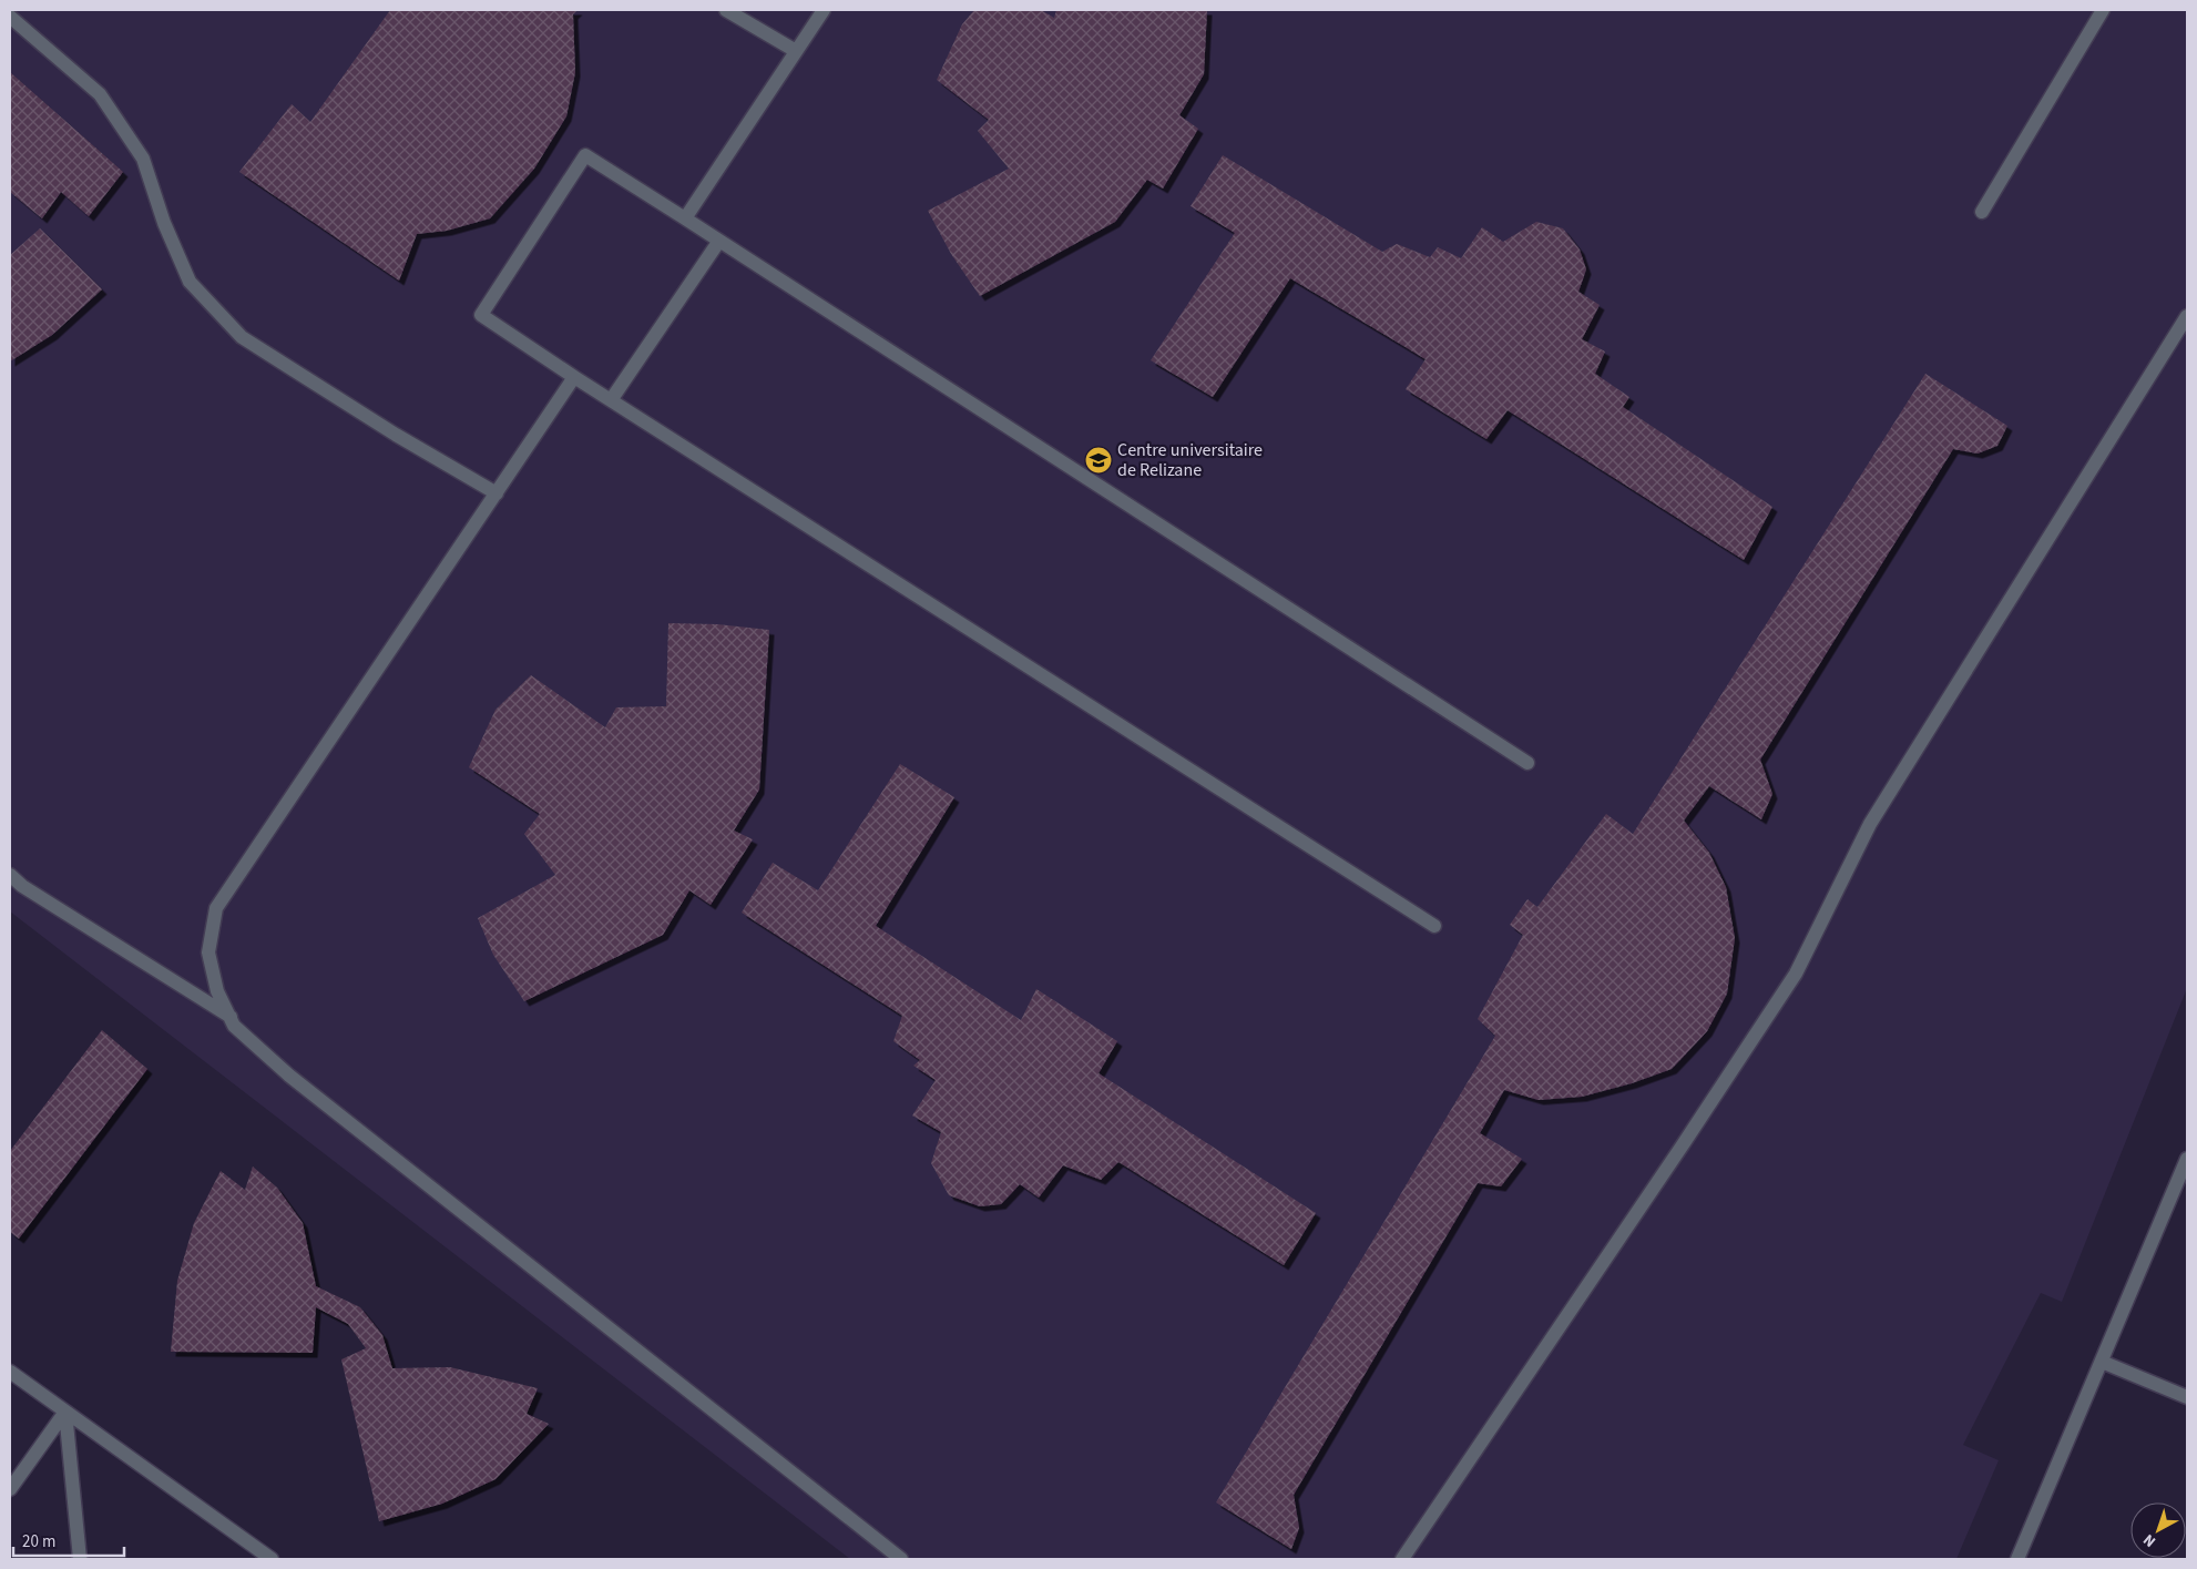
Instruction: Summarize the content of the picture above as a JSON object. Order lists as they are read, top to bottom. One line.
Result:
{"places":{"school or university":["Centre universitaire de Relizane"]},"scale_bar":"20 m","north":"bottom left"}
